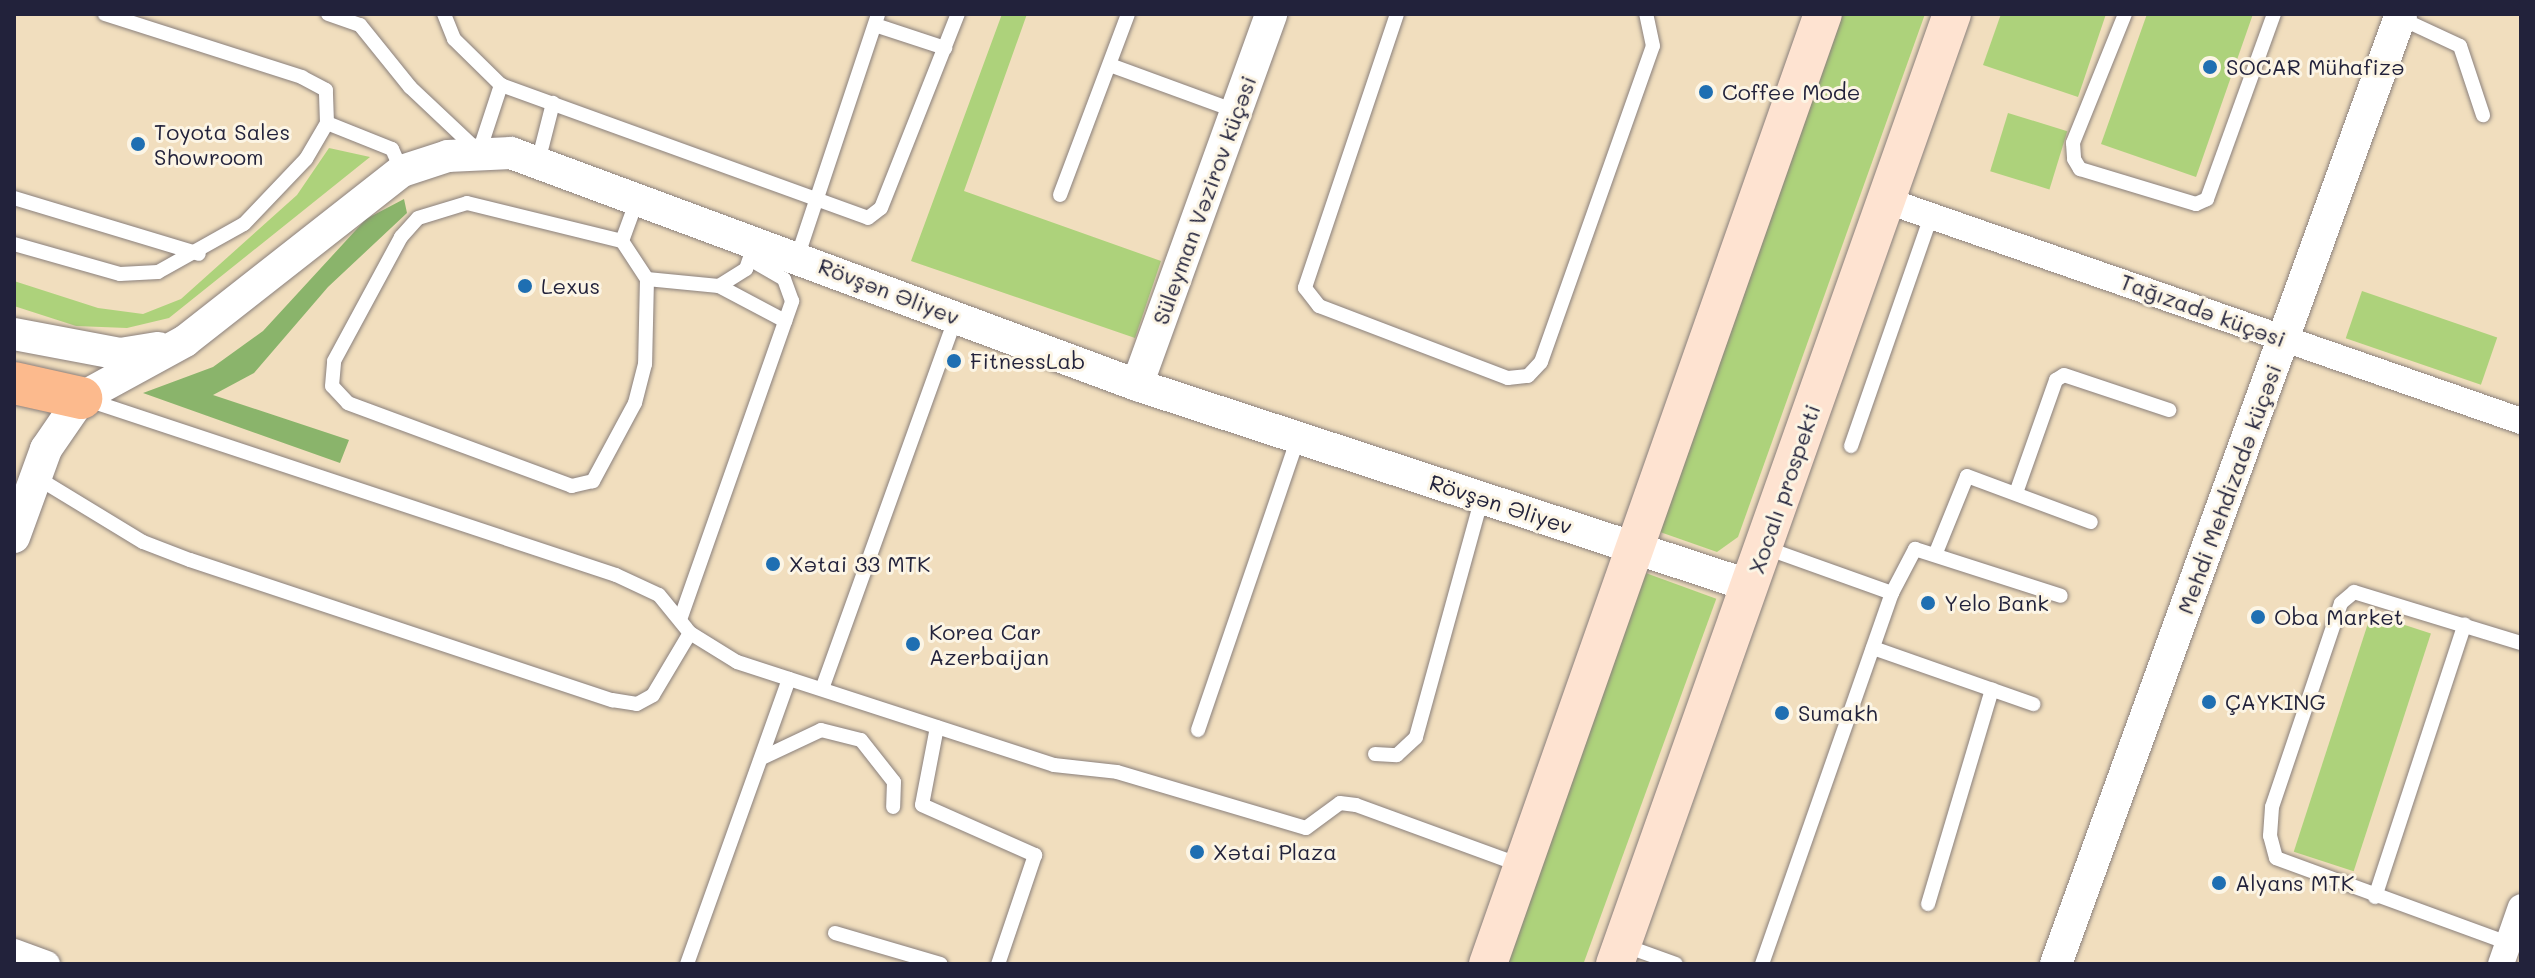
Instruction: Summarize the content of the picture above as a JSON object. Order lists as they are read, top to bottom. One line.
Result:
{"streets":{"main road":["Xocalı prospekti"],"street":["Süleyman Vəzirov küçəsi","Rövşən Əliyev","Tağızadə küçəsi","Mehdi Mehdizadə küçəsi"]},"crossings":[["Süleyman Vəzirov küçəsi","Rövşən Əliyev"],["Rövşən Əliyev","Xocalı prospekti"],["Tağızadə küçəsi","Xocalı prospekti"],["Tağızadə küçəsi","Mehdi Mehdizadə küçəsi"]],"places":["SOCAR Mühafizə","Coffee Mode","Toyota Sales Showroom","Lexus","FitnessLab","Xətai 33 MTK","Yelo Bank","Oba Market","Korea Car Azerbaijan","ÇAYKING","Sumakh","Xətai Plaza","Alyans MTK"]}
